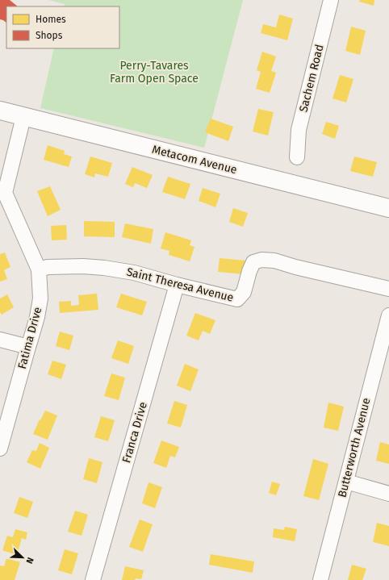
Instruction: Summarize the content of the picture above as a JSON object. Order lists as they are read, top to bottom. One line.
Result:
{"streets":{"main road":["Metacom Avenue"],"street":["Sachem Road","Saint Theresa Avenue","Fatima Drive","Franca Drive","Butterworth Avenue"]},"crossings":[["Metacom Avenue","Fatima Drive"],["Saint Theresa Avenue","Fatima Drive"],["Saint Theresa Avenue","Franca Drive"]],"parks":["Perry-Tavares Farm Open Space"],"legend":["Homes","Shops"],"north":"bottom right"}
